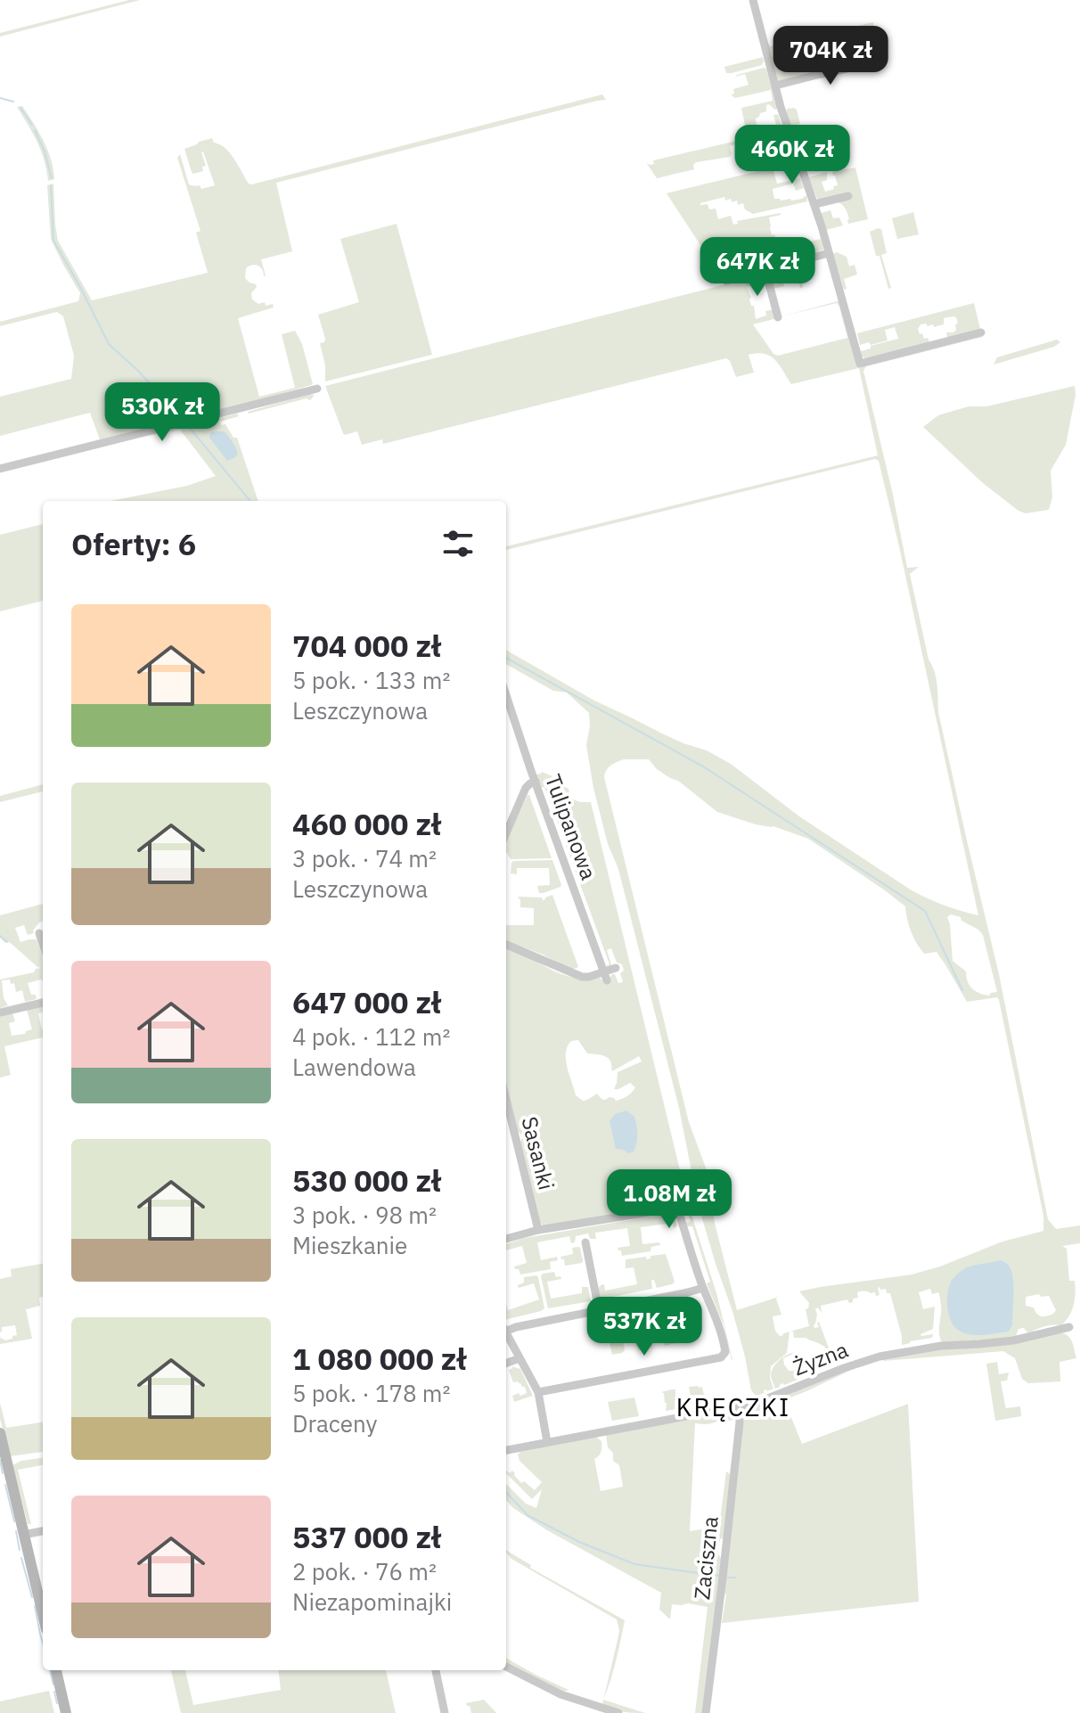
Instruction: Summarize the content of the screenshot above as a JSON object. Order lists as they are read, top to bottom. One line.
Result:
{"streets":{"street":["Tulipanowa","Sasanki","Żyzna","Zaciszna"]},"crossings":[["Żyzna","Zaciszna"]],"districts":["KRĘCZKI"],"page":{"price":["704K zł","460K zł","647K zł","530K zł","1.08M zł","537K zł"],"heading":"Oferty: 6","list":[{"name":"704 000 zł","note":"5 pok. · 133 m² · Leszczynowa"},{"name":"460 000 zł","note":"3 pok. · 74 m² · Leszczynowa"},{"name":"647 000 zł","note":"4 pok. · 112 m² · Lawendowa"},{"name":"530 000 zł","note":"3 pok. · 98 m² · Mieszkanie"},{"name":"1 080 000 zł","note":"5 pok. · 178 m² · Draceny"},{"name":"537 000 zł","note":"2 pok. · 76 m² · Niezapominajki"}]}}
